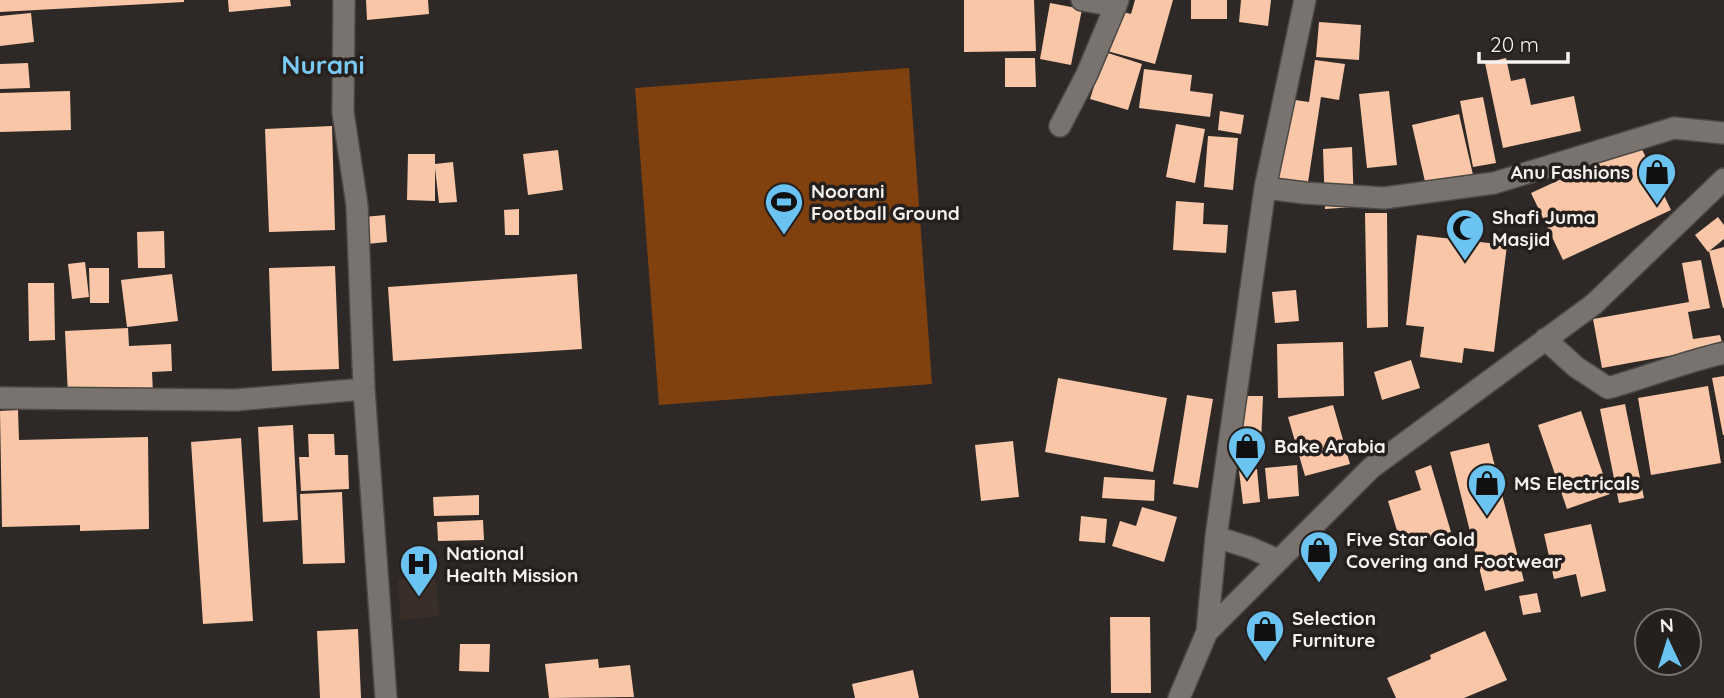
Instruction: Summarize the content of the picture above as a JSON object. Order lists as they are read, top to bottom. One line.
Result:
{"districts":["Nurani"],"places":{"shop":["Anu Fashions","Bake Arabia","MS Electricals","Five Star Gold Covering and Footwear","Selection Furniture"],"sports":["Noorani Football Ground"],"mosque":["Shafi Juma Masjid"],"hospital":["National Health Mission"]},"scale_bar":"20 m","north":"top"}
